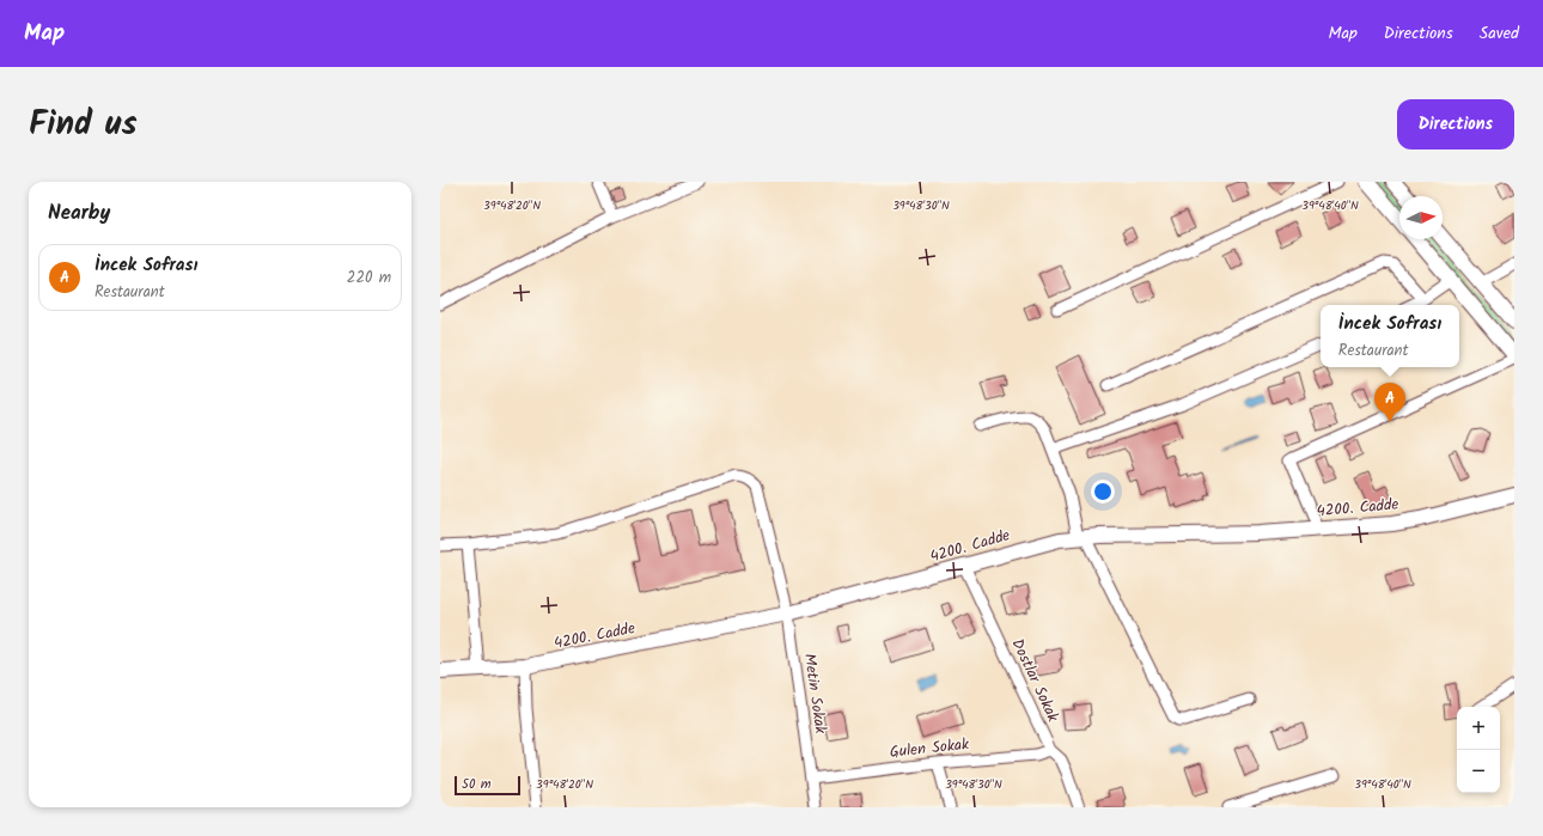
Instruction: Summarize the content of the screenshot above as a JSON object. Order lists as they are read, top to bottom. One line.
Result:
{"streets":{"main road":["4200. Cadde"],"street":["Dostlar Sokak","Metin Sokak","Gulen Sokak"]},"crossings":[["4200. Cadde","Dostlar Sokak"],["4200. Cadde","Metin Sokak"],["Dostlar Sokak","Gulen Sokak"],["Metin Sokak","Gulen Sokak"]],"scale_bar":"50 m","north":"right","page":{"header":"Map","nav":["Map","Directions","Saved"],"title":"Find us","buttons":"Directions","heading":"Nearby","list":[{"mark":"A","name":"İncek Sofrası","note":"Restaurant","value":"220 m"}],"popup":["İncek Sofrası","Restaurant"],"pins":"A","map_buttons":["+","−"],"scale":"50 m"},"coordinates":["39°48'20\"N","39°48'30\"N","39°48'40\"N"]}
